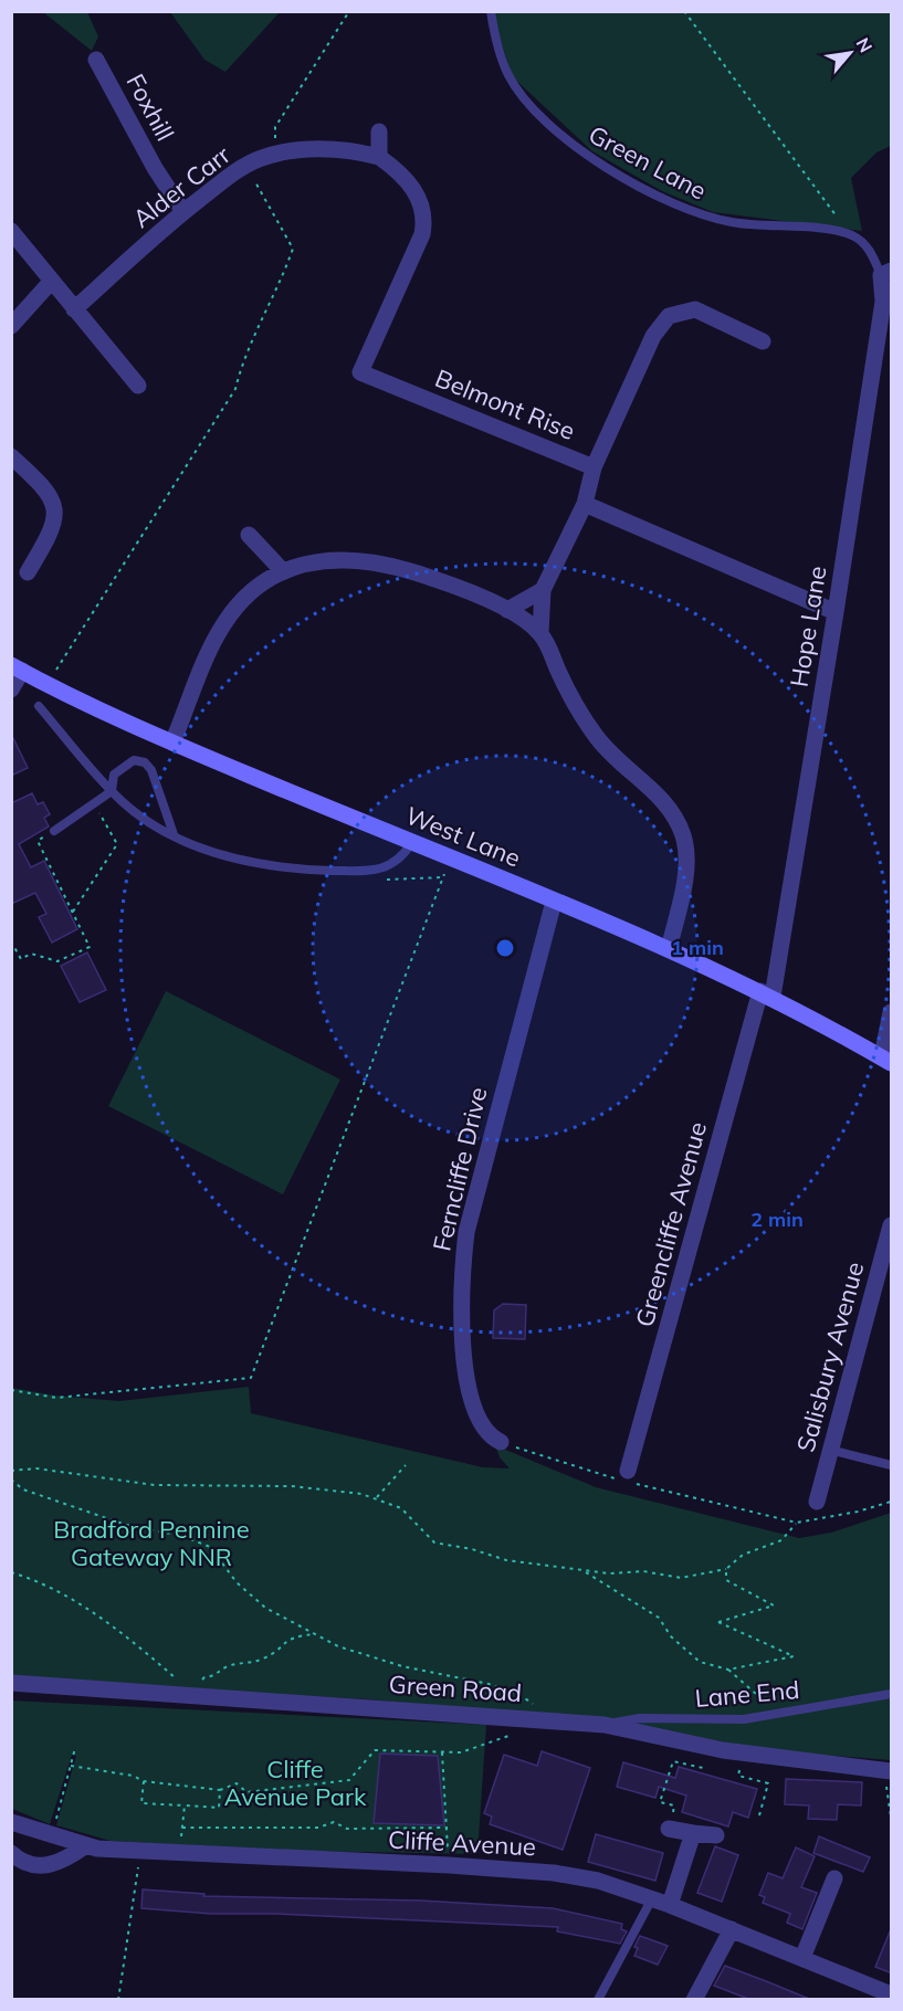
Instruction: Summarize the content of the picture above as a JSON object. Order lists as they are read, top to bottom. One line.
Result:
{"streets":{"street":["Foxhill","Alder Carr","Belmont Rise","Hope Lane","West Lane","Ferncliffe Drive","Greencliffe Avenue","Salisbury Avenue","Green Road","Cliffe Avenue"],"lane":["Green Lane","Lane End"]},"crossings":[["Foxhill","Alder Carr"],["Alder Carr","Belmont Rise"],["Hope Lane","West Lane"],["Hope Lane","Greencliffe Avenue"],["West Lane","Ferncliffe Drive"],["West Lane","Greencliffe Avenue"],["Green Road","Lane End"]],"parks":["Bradford Pennine Gateway NNR","Cliffe Avenue Park"],"north":"top right","rings":["1 min","2 min"]}
